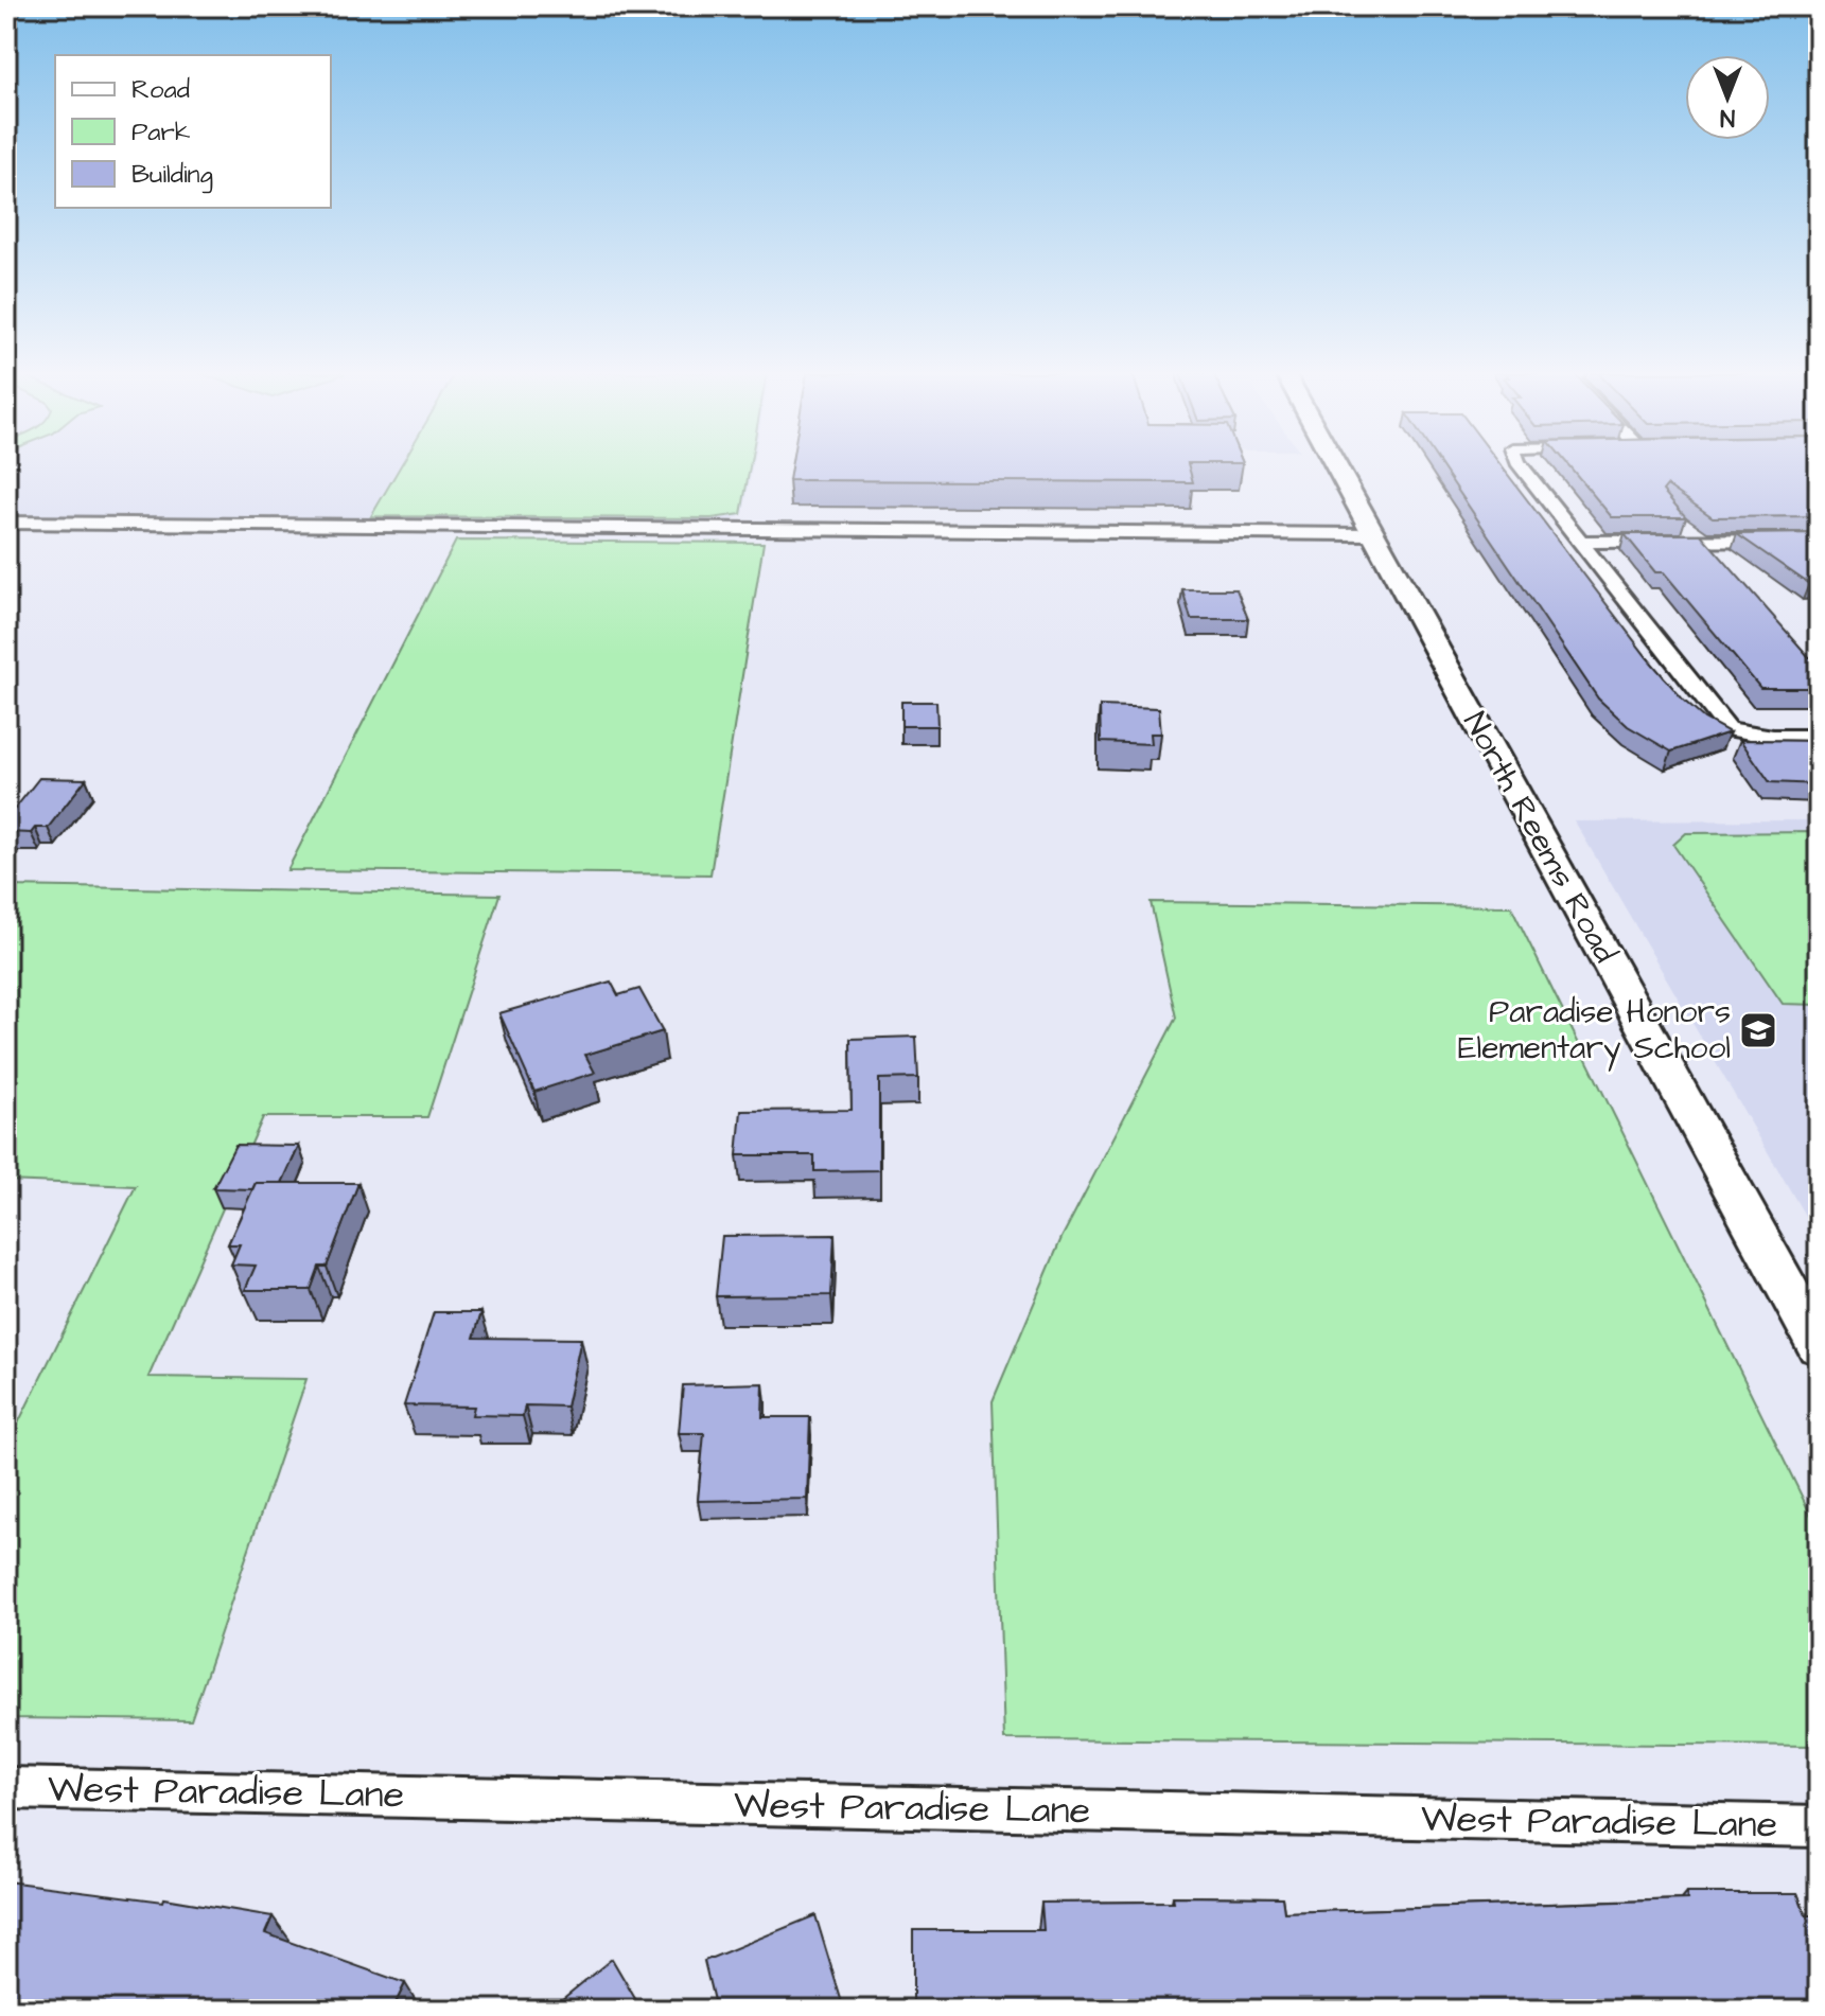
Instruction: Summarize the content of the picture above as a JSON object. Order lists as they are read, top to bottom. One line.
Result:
{"streets":{"main road":["North Reems Road"],"street":["West Paradise Lane"]},"places":{"school or university":["Paradise Honors Elementary School"]},"legend":["Road","Park","Building"],"north":"bottom"}
